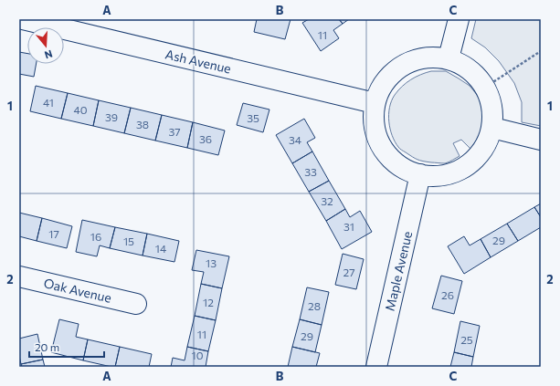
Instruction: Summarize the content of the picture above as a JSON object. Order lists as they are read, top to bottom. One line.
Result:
{"streets":{"street":["Ash Avenue","Maple Avenue","Oak Avenue"]},"crossings":[["Ash Avenue","Maple Avenue"]],"house_numbers":["11","41","40","39","35","38","37","36","34","33","32","31","17","16","29","15","14","13","27","26","12","28","11","29","25","10"],"scale_bar":"20 m","north":"bottom","grid":{"columns":["A","B","C"],"rows":["1","2"]}}
